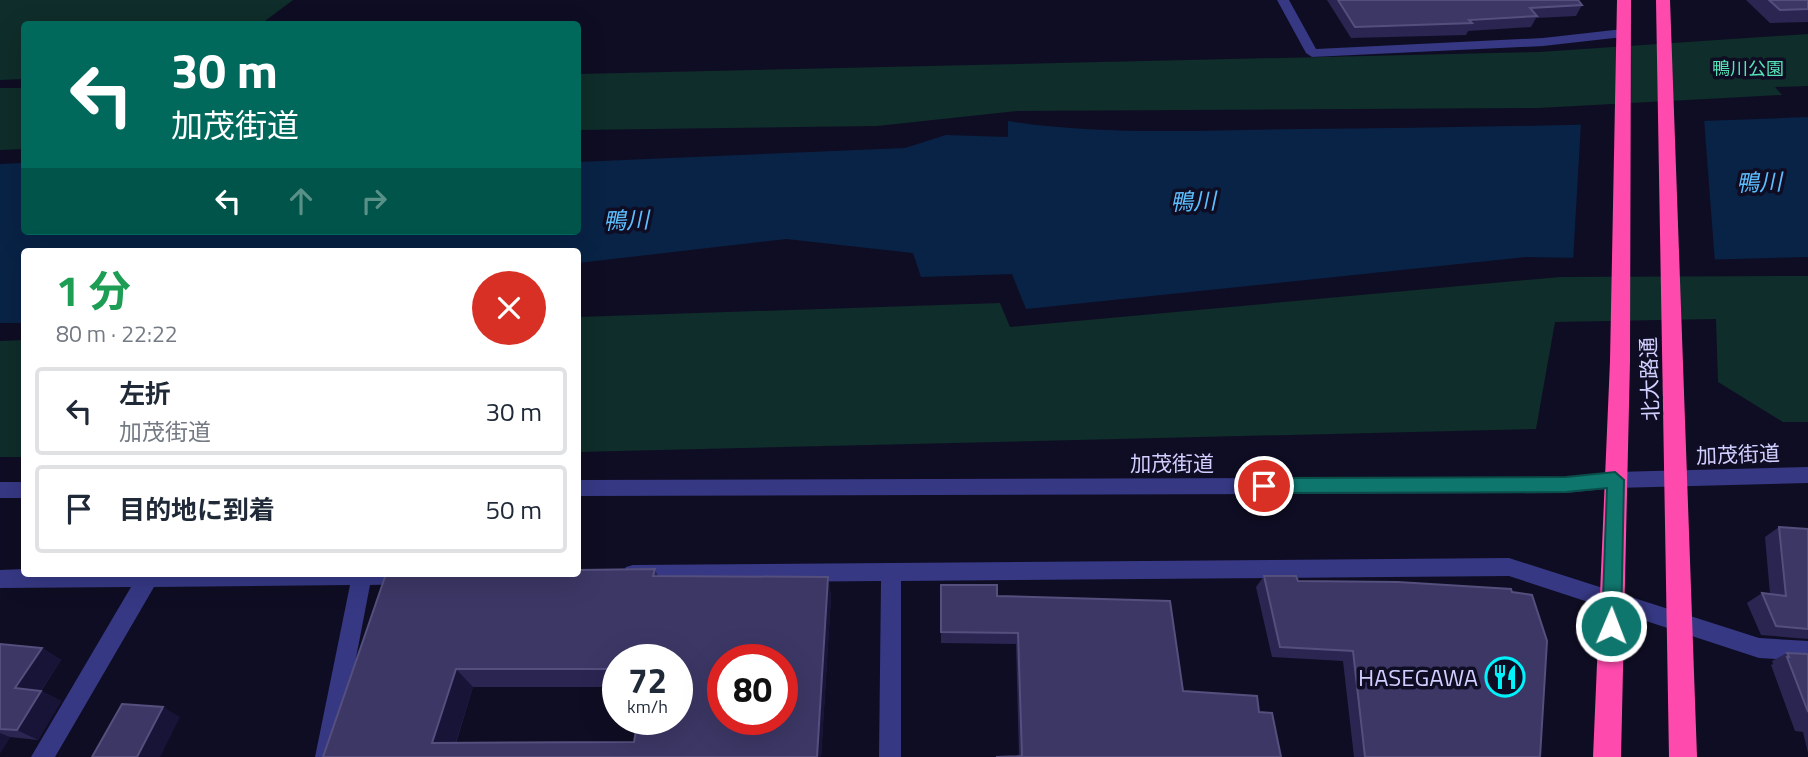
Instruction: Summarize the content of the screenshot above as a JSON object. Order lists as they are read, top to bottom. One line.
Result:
{"streets":{"highway":["北大路通"],"street":["加茂街道"]},"crossings":[["北大路通","加茂街道"]],"water":["鴨川"],"parks":["鴨川公園"],"places":{"restaurant":["HASEGAWA"]},"page":{"turn":["30 m","加茂街道"],"heading":["1 分","80 m · 22:22"],"list":[{"name":"左折","note":"加茂街道","value":"30 m"},{"name":"目的地に到着","value":"50 m"}],"speed":"72 km/h","limit":"80"}}
